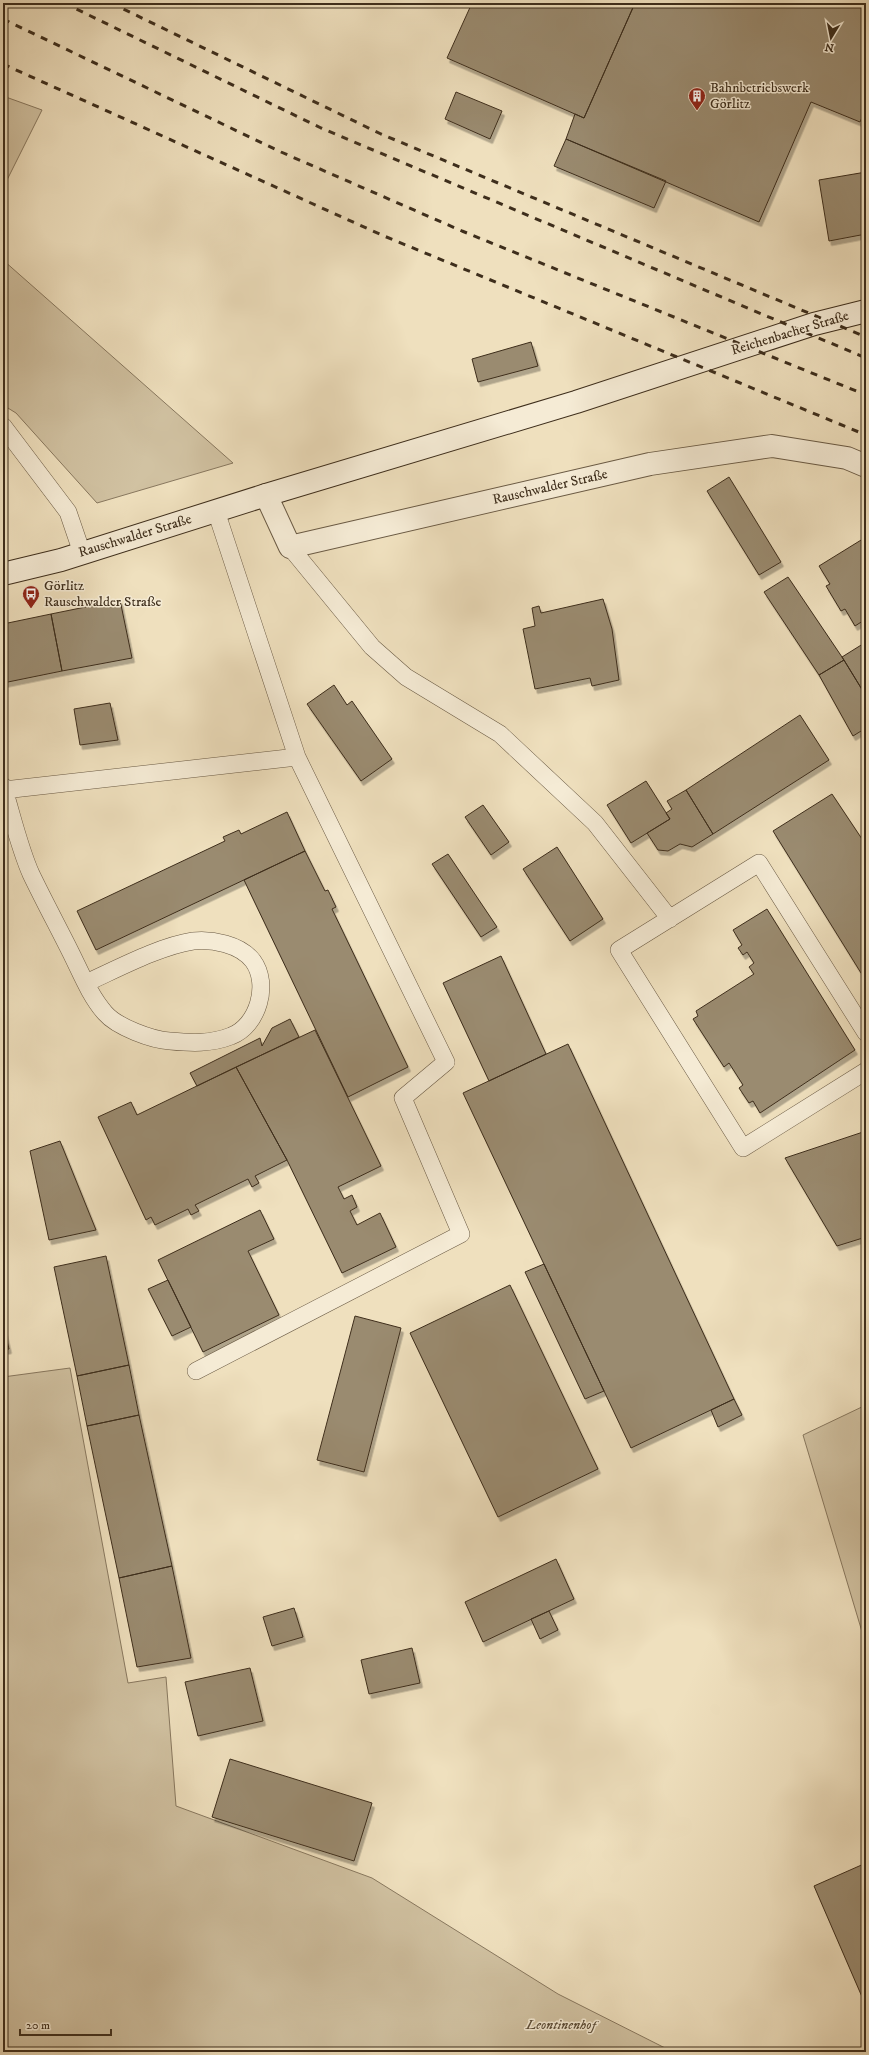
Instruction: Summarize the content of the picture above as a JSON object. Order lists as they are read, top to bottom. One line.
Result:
{"streets":{"main road":["Reichenbacher Straße","Rauschwalder Straße"]},"crossings":[["Reichenbacher Straße","Rauschwalder Straße"]],"parks":["Leontinenhof"],"places":{"building":["Bahnbetriebswerk Görlitz"],"bus stop":["Görlitz Rauschwalder Straße"]},"scale_bar":"20 m","north":"bottom"}
